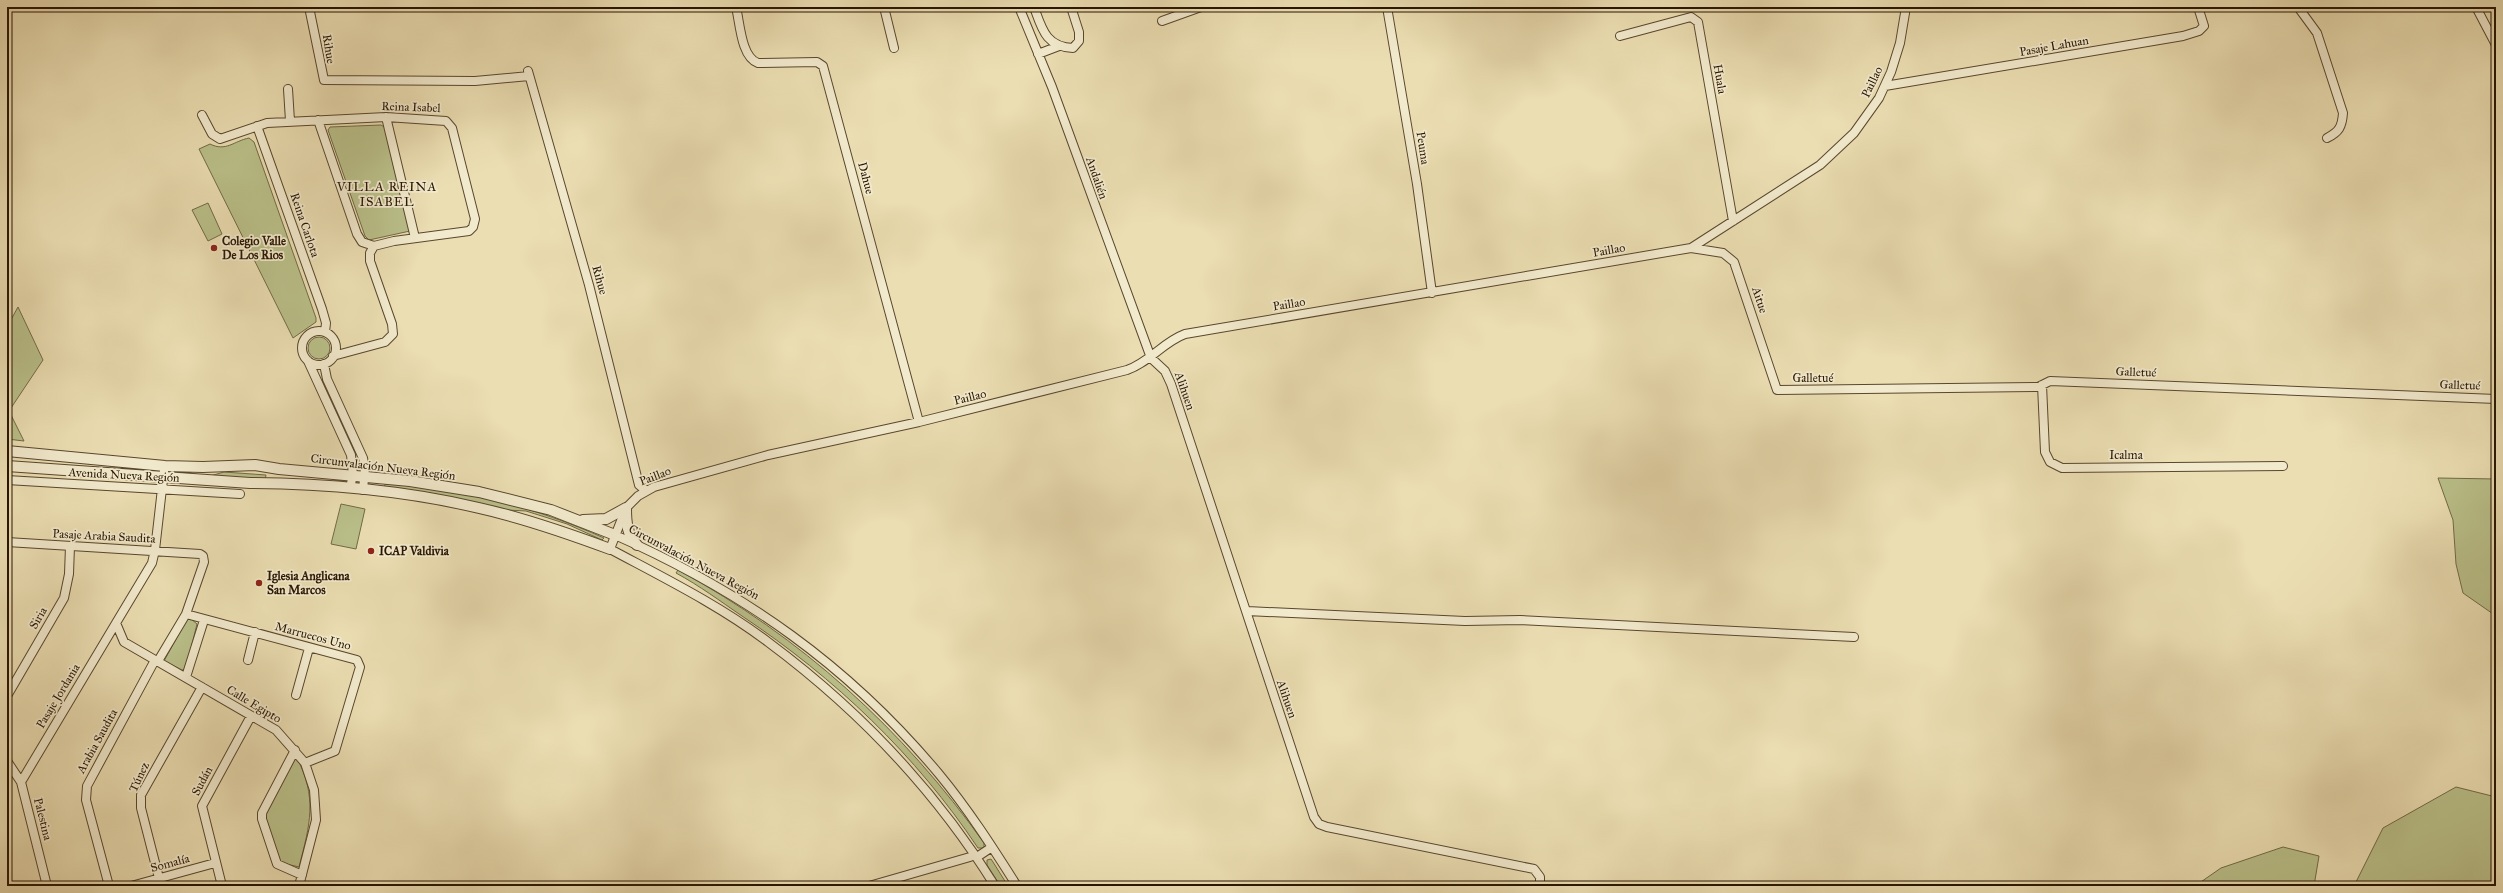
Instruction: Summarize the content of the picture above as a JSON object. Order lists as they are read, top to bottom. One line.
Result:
{"streets":{"street":["Pasaje Lahuan","Rihue","Huala","Paillao","Reina Isabel","Peuma","Dahue","Andalién","Reina Carlota","Aitue","Galletué","Alihuen","Icalma","Circunvalación Nueva Región","Avenida Nueva Región","Pasaje Arabia Saudita","Siria","Marruecos Uno","Pasaje Jordania","Calle Egipto","Arabia Saudita","Túnez","Sudán","Palestina","Somalía"]},"crossings":[["Pasaje Lahuan","Paillao"],["Rihue","Paillao"],["Huala","Paillao"],["Paillao","Peuma"],["Paillao","Dahue"],["Paillao","Andalién"],["Paillao","Aitue"],["Paillao","Alihuen"],["Paillao","Circunvalación Nueva Región"],["Reina Isabel","Reina Carlota"],["Andalién","Alihuen"],["Aitue","Galletué"],["Galletué","Icalma"],["Circunvalación Nueva Región","Pasaje Jordania"],["Avenida Nueva Región","Pasaje Jordania"],["Pasaje Arabia Saudita","Siria"],["Pasaje Arabia Saudita","Pasaje Jordania"],["Pasaje Arabia Saudita","Arabia Saudita"],["Marruecos Uno","Calle Egipto"],["Marruecos Uno","Arabia Saudita"],["Pasaje Jordania","Calle Egipto"],["Pasaje Jordania","Palestina"],["Calle Egipto","Arabia Saudita"],["Calle Egipto","Túnez"],["Calle Egipto","Sudán"],["Túnez","Somalía"],["Sudán","Somalía"]],"districts":["VILLA REINA ISABEL"],"places":["Colegio Valle De Los Rios","ICAP Valdivia","Iglesia Anglicana San Marcos"]}
